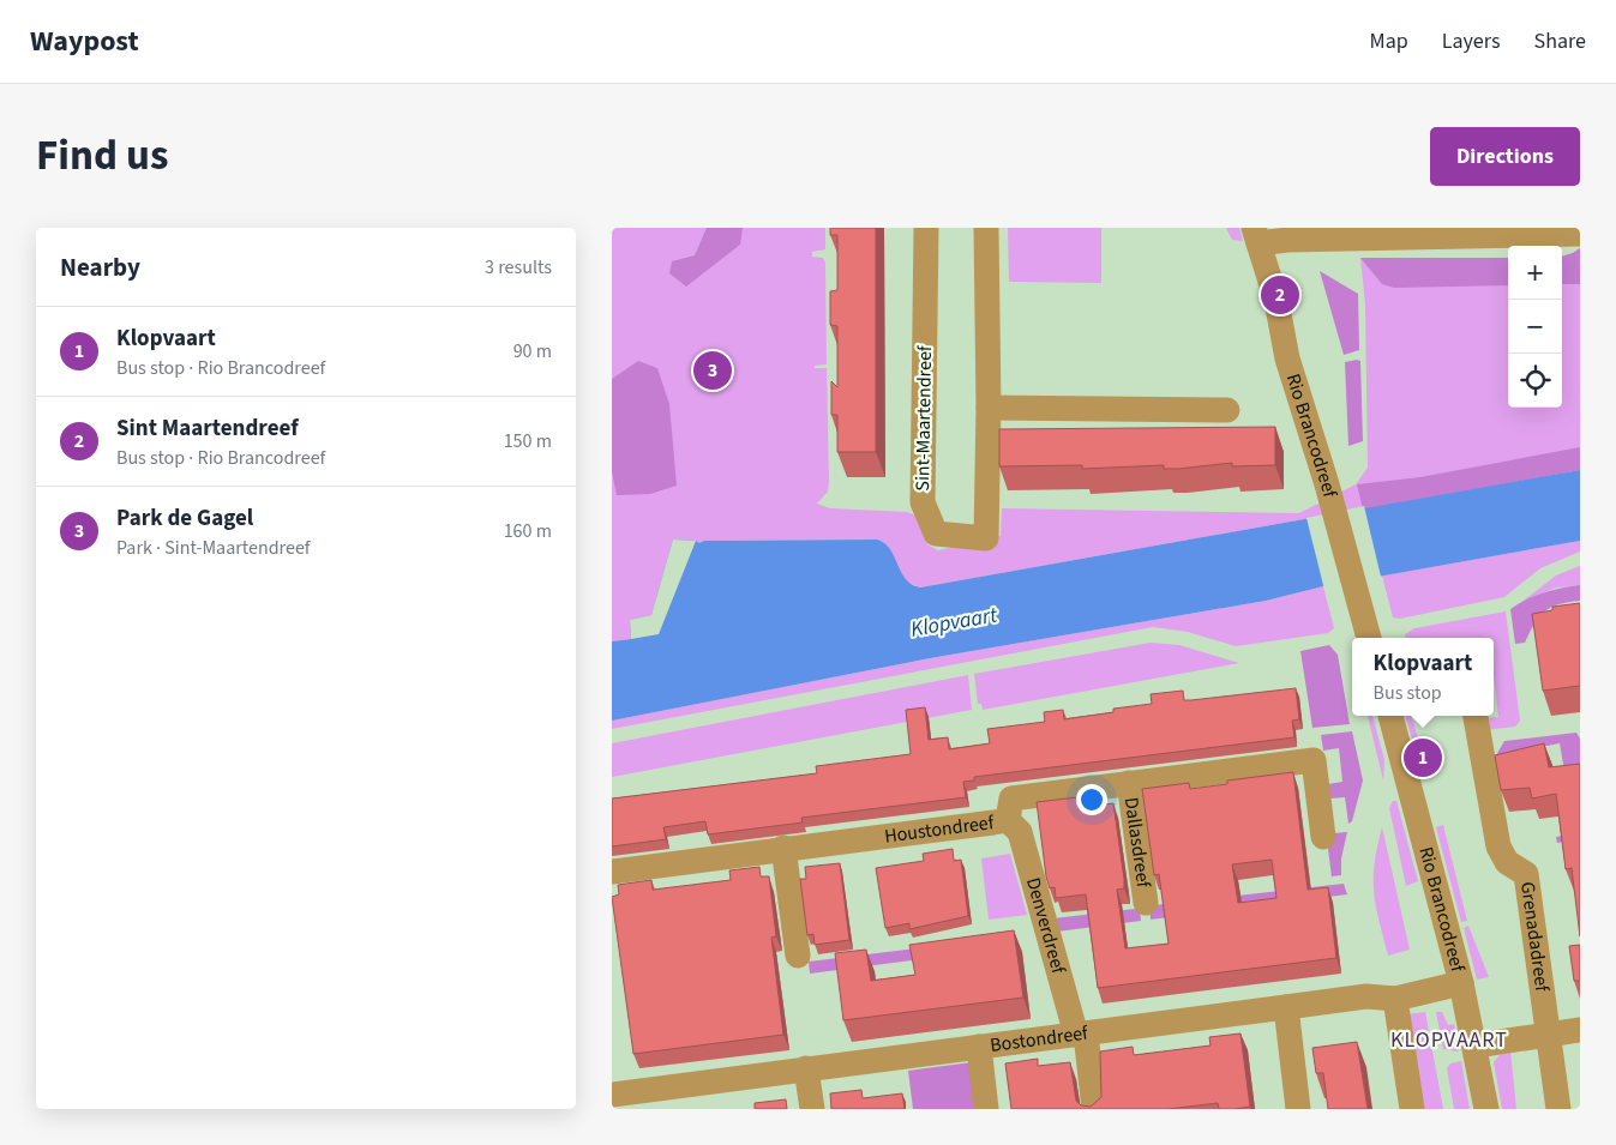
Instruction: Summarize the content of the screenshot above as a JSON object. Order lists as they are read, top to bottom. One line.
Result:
{"streets":{"street":["Sint-Maartendreef","Rio Brancodreef","Houstondreef","Dallasdreef","Denverdreef","Grenadadreef","Bostondreef"]},"crossings":[["Rio Brancodreef","Bostondreef"],["Houstondreef","Dallasdreef"],["Houstondreef","Denverdreef"],["Denverdreef","Bostondreef"]],"districts":["KLOPVAART"],"water":["Klopvaart"],"page":{"header":"Waypost","nav":["Map","Layers","Share"],"title":"Find us","buttons":"Directions","heading":["Nearby","3 results"],"map_buttons":["+","−"],"pins":["2","3","1"],"list":[{"mark":"1","name":"Klopvaart","note":"Bus stop · Rio Brancodreef","value":"90 m"},{"mark":"2","name":"Sint Maartendreef","note":"Bus stop · Rio Brancodreef","value":"150 m"},{"mark":"3","name":"Park de Gagel","note":"Park · Sint-Maartendreef","value":"160 m"}],"popup":["Klopvaart","Bus stop"]}}
